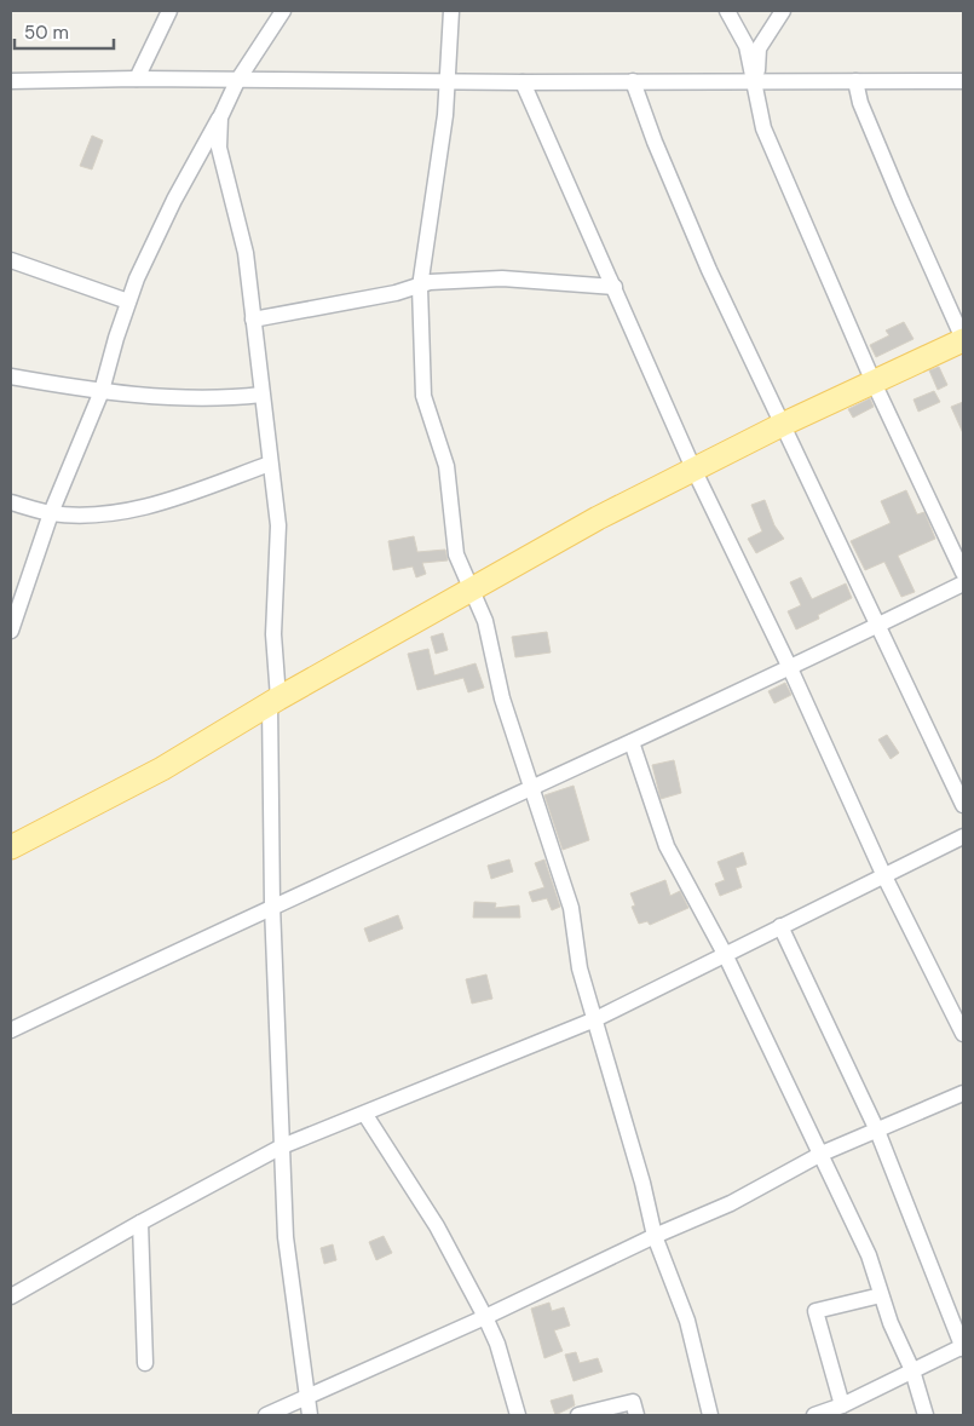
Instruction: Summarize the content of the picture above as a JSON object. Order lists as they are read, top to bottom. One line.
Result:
{"scale_bar":"50 m"}
